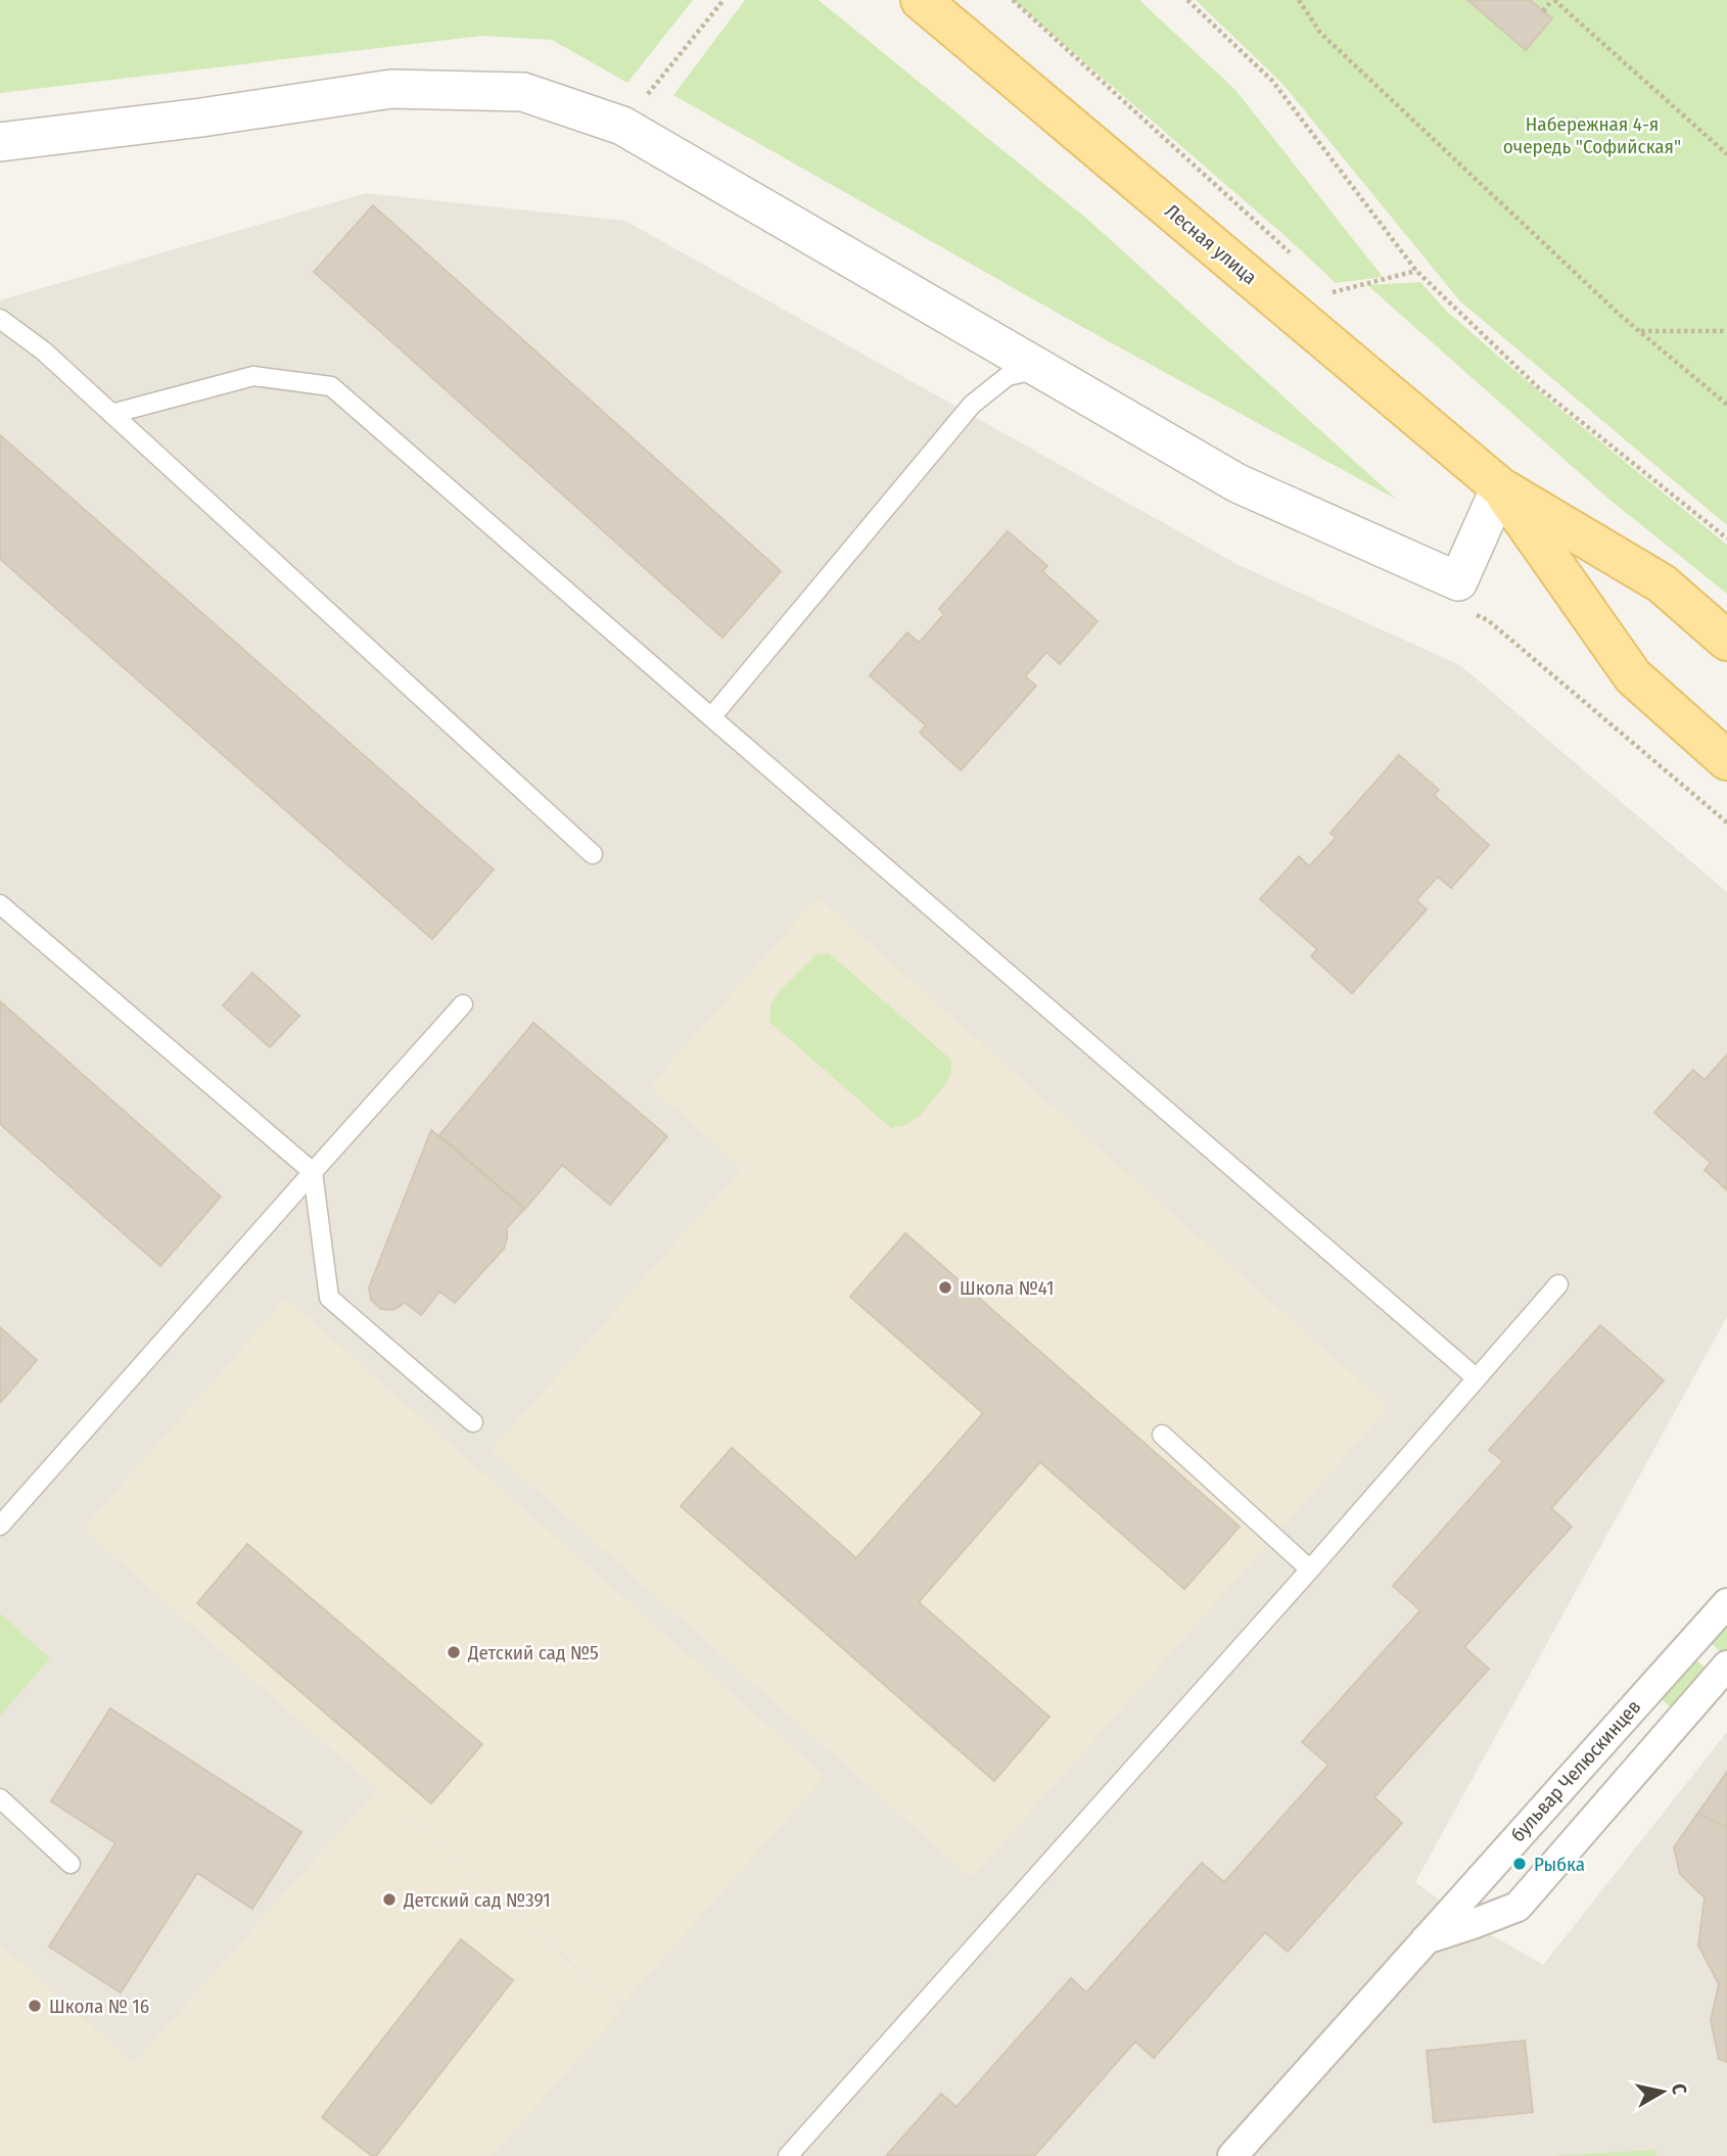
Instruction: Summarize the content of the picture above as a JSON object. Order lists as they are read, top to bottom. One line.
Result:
{"streets":{"main road":["Лесная улица"],"street":["бульвар Челюскинцев"]},"parks":["Набережная 4-я очередь \"Софийская\""],"places":["Школа №41","Детский сад №5","Рыбка","Детский сад №391","Школа № 16"],"north":"right"}
